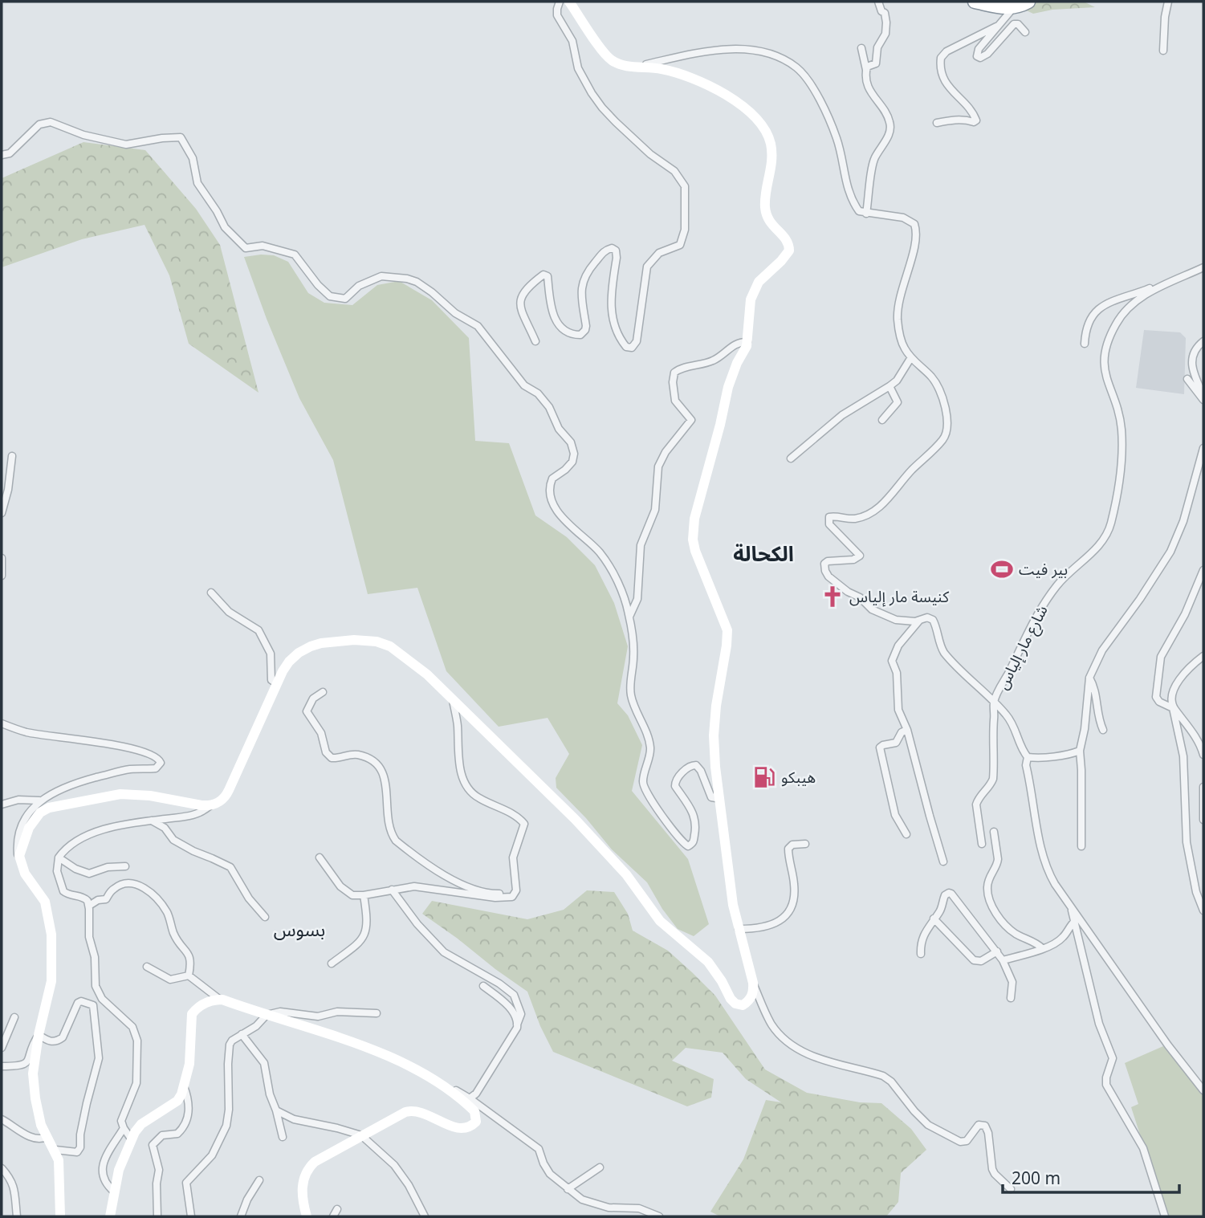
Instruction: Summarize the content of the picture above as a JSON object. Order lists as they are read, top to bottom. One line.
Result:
{"streets":{"street":["شارع مار إلياس"]},"districts":["الكحالة","بسوس"],"places":{"sports":["بير فيت"],"church":["كنيسة مار إلياس"],"fuel station":["هيبكو"]},"scale_bar":"200 m"}
